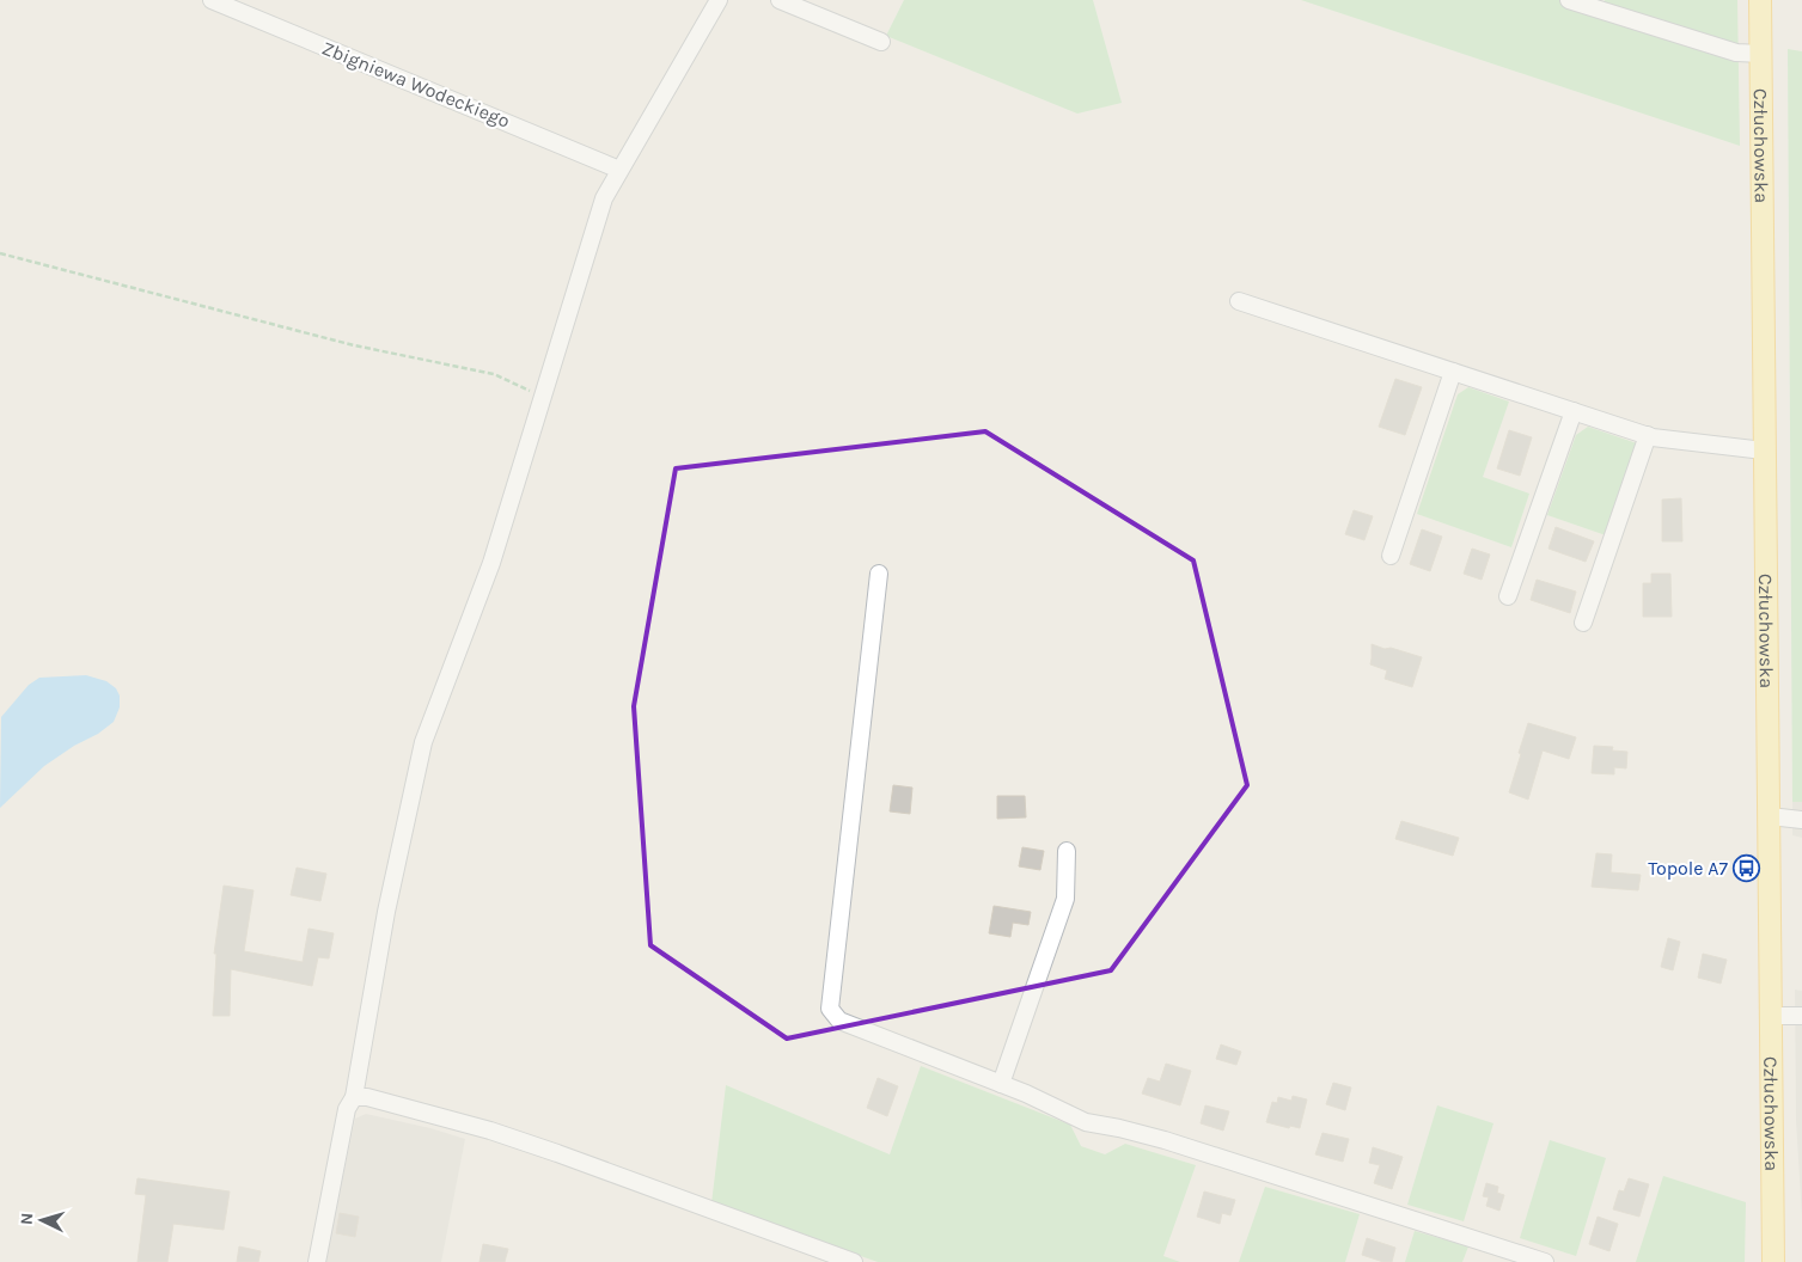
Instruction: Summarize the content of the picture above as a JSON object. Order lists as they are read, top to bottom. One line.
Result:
{"streets":{"main road":["Człuchowska"],"street":["Zbigniewa Wodeckiego"]},"places":{"bus stop":["Topole A7"]},"north":"left"}
